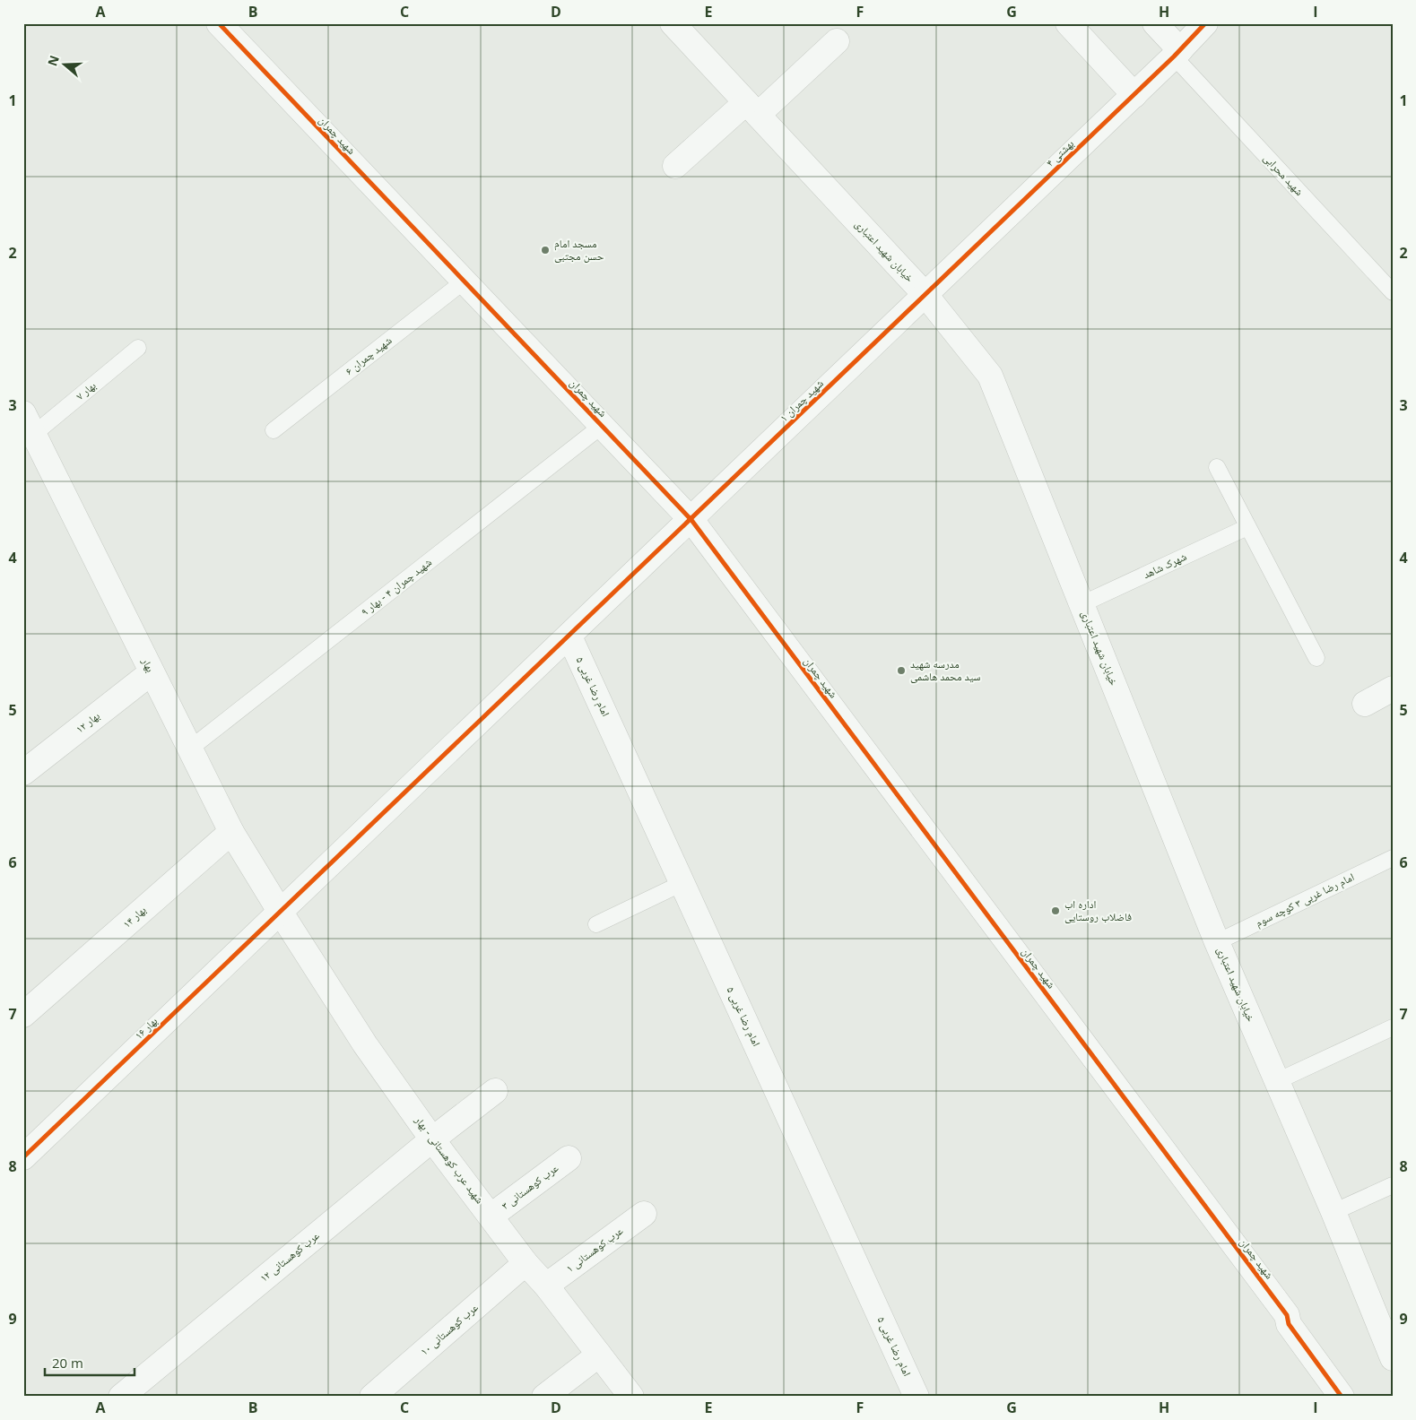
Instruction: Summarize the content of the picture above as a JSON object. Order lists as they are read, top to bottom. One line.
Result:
{"streets":{"street":["شهید چمران","بهشتی ۴","خیابان شهید اعتباری","شهید چمران ۱","بهار","امام رضا غربی ۵","بهار ۱۲","بهار ۱۴","بهار ۱۶","شهید عرب کوهستانی - بهار","عرب کوهستانی ۳","۱ عرب کوهستانی","عرب کوهستانی ۱۲","عرب کوهستانی ۱۰"],"lane":["شهید محرابی","شهید چمران ۶","بهار ۷","شهرک شاهد","شهید چمران ۴ - بهار ۹","امام رضا غربی ۳ کوچه سوم"]},"crossings":[["شهید چمران","شهید چمران ۶"],["شهید چمران","شهید چمران ۱"],["شهید چمران","شهید چمران ۴ - بهار ۹"],["بهشتی ۴","شهید محرابی"],["بهشتی ۴","خیابان شهید اعتباری"],["بهشتی ۴","شهید چمران ۱"],["خیابان شهید اعتباری","شهید چمران ۱"],["خیابان شهید اعتباری","شهرک شاهد"],["خیابان شهید اعتباری","امام رضا غربی ۳ کوچه سوم"],["بهار ۷","بهار"],["شهید چمران ۱","امام رضا غربی ۵"],["شهید چمران ۱","بهار ۱۶"],["شهید چمران ۴ - بهار ۹","بهار"],["بهار","بهار ۱۲"],["بهار","بهار ۱۴"],["بهار","بهار ۱۶"],["بهار","شهید عرب کوهستانی - بهار"],["امام رضا غربی ۵","بهار ۱۶"],["بهار ۱۶","شهید عرب کوهستانی - بهار"],["شهید عرب کوهستانی - بهار","عرب کوهستانی ۳"],["شهید عرب کوهستانی - بهار","۱ عرب کوهستانی"],["شهید عرب کوهستانی - بهار","عرب کوهستانی ۱۲"],["شهید عرب کوهستانی - بهار","عرب کوهستانی ۱۰"]],"places":["مسجد امام حسن مجتبی","مدرسه شهید سید محمد هاشمی","اداره اب فاضلاب روستایی"],"scale_bar":"20 m","north":"left","grid":{"columns":["A","B","C","D","E","F","G","H","I"],"rows":["1","2","3","4","5","6","7","8","9"]}}
